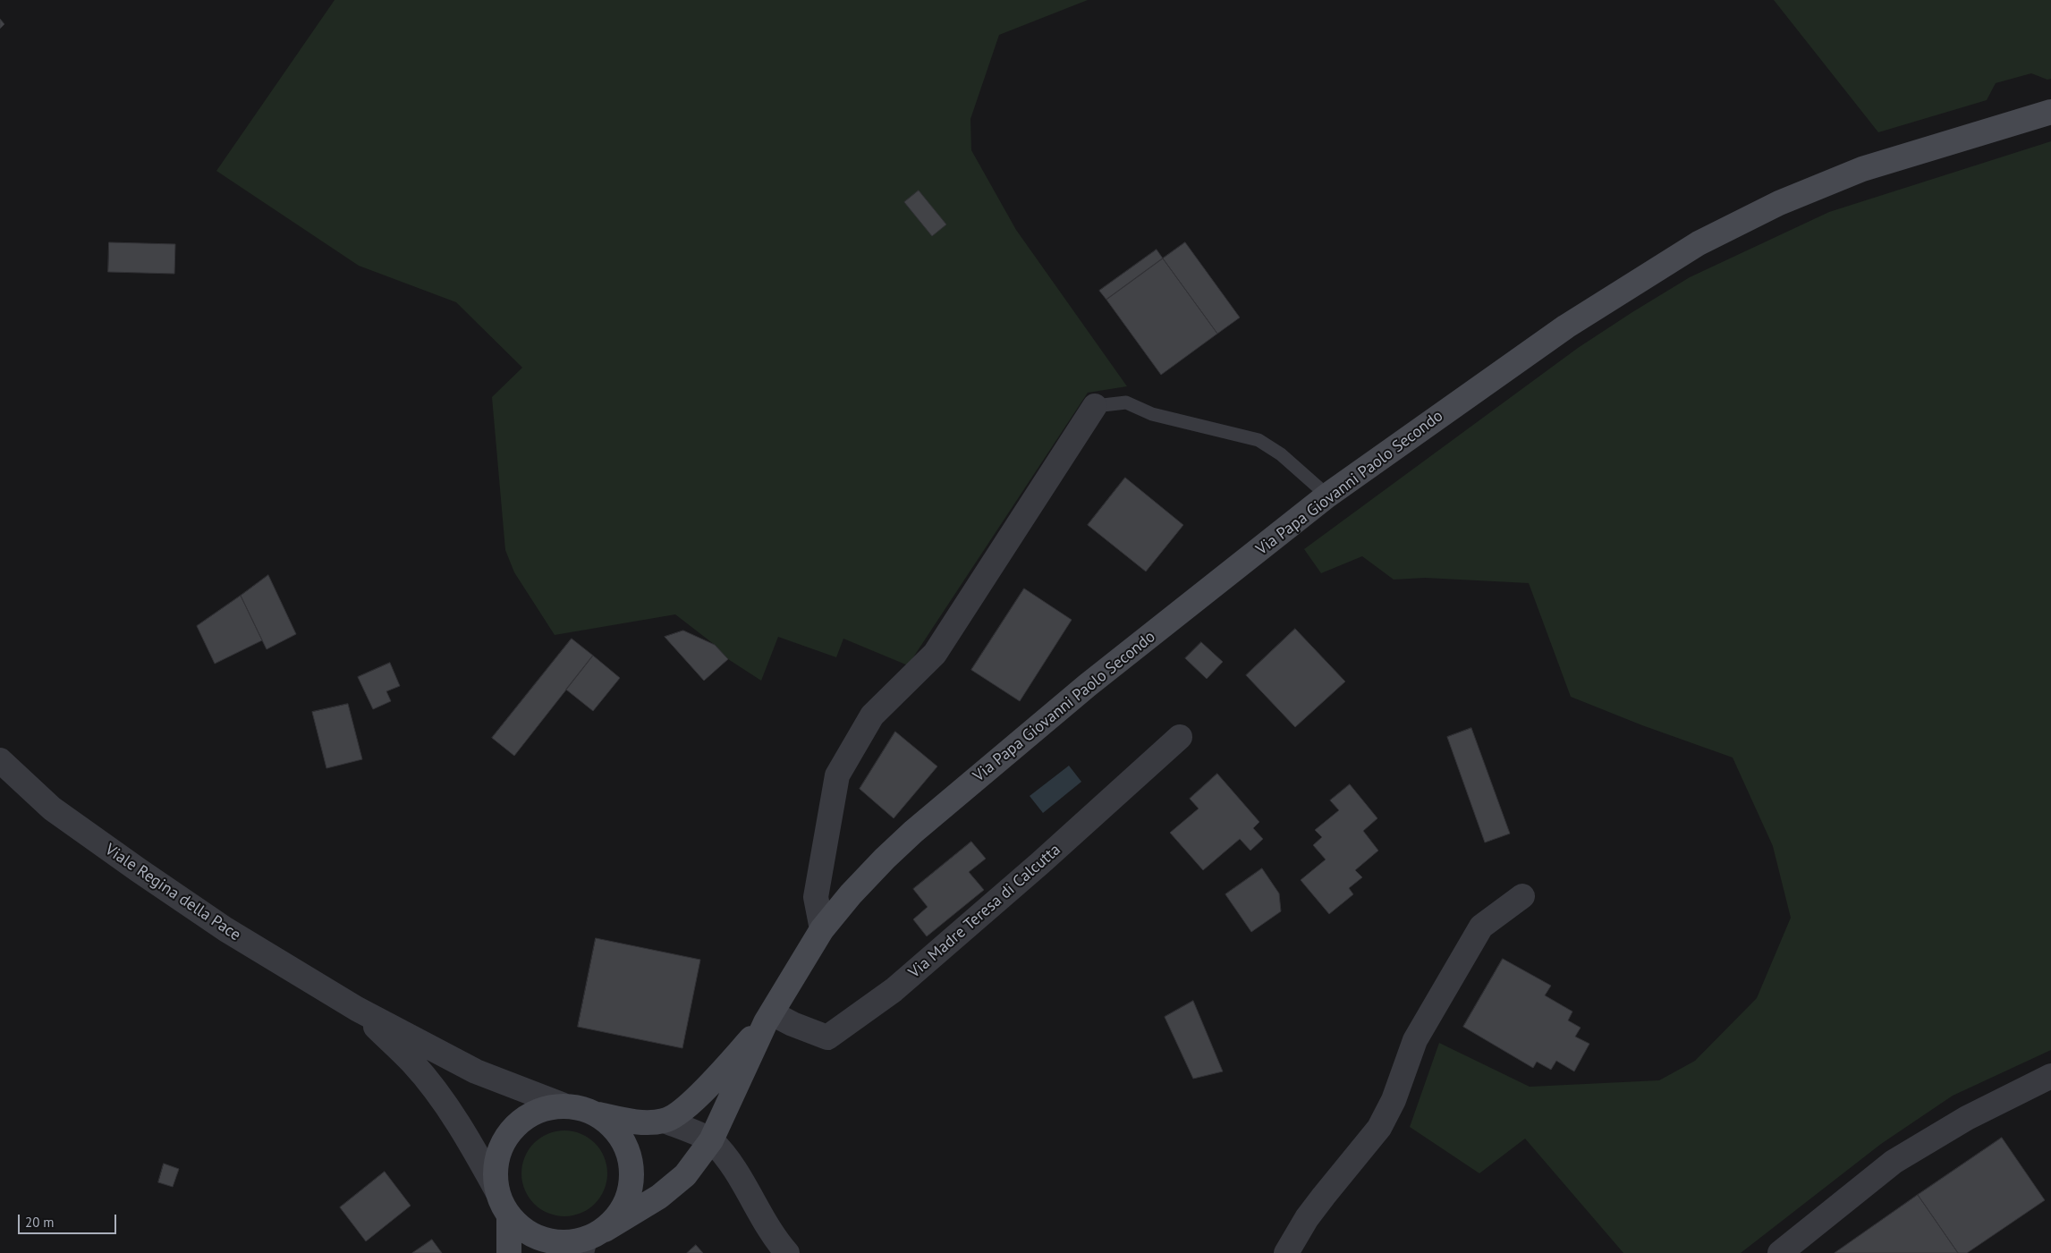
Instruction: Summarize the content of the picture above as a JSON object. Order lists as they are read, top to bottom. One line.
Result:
{"streets":{"main road":["Via Papa Giovanni Paolo Secondo"],"street":["Viale Regina della Pace","Via Madre Teresa di Calcutta"]},"crossings":[["Via Papa Giovanni Paolo Secondo","Via Madre Teresa di Calcutta"]],"scale_bar":"20 m"}
